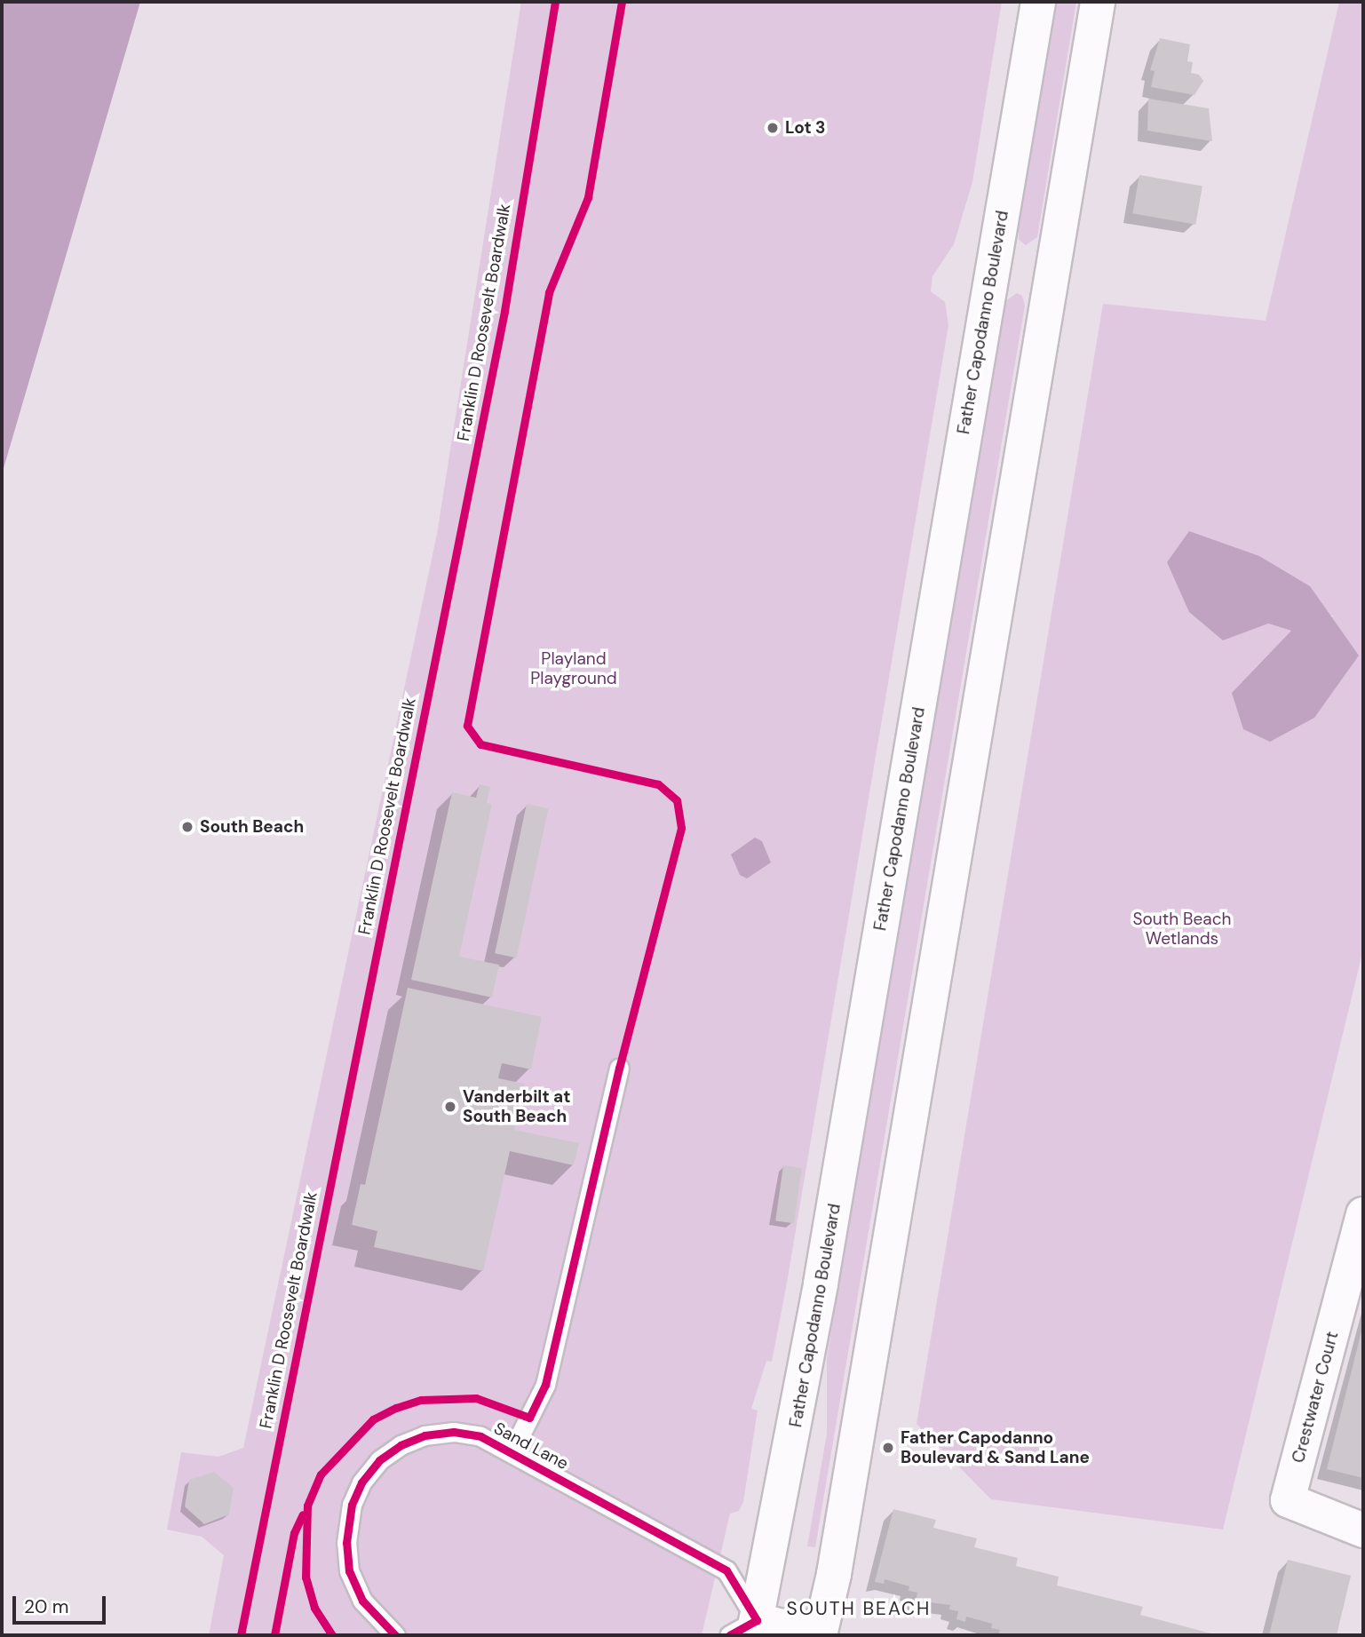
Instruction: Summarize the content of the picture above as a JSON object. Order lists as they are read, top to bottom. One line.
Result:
{"streets":{"main road":["Father Capodanno Boulevard","Crestwater Court"],"lane":["Sand Lane"],"cycle path":["Franklin D Roosevelt Boardwalk"]},"crossings":[["Father Capodanno Boulevard","Sand Lane"]],"districts":["SOUTH BEACH"],"parks":["Playland Playground","South Beach Wetlands"],"places":["Lot 3","South Beach","Vanderbilt at South Beach","Father Capodanno Boulevard & Sand Lane"],"scale_bar":"20 m"}
